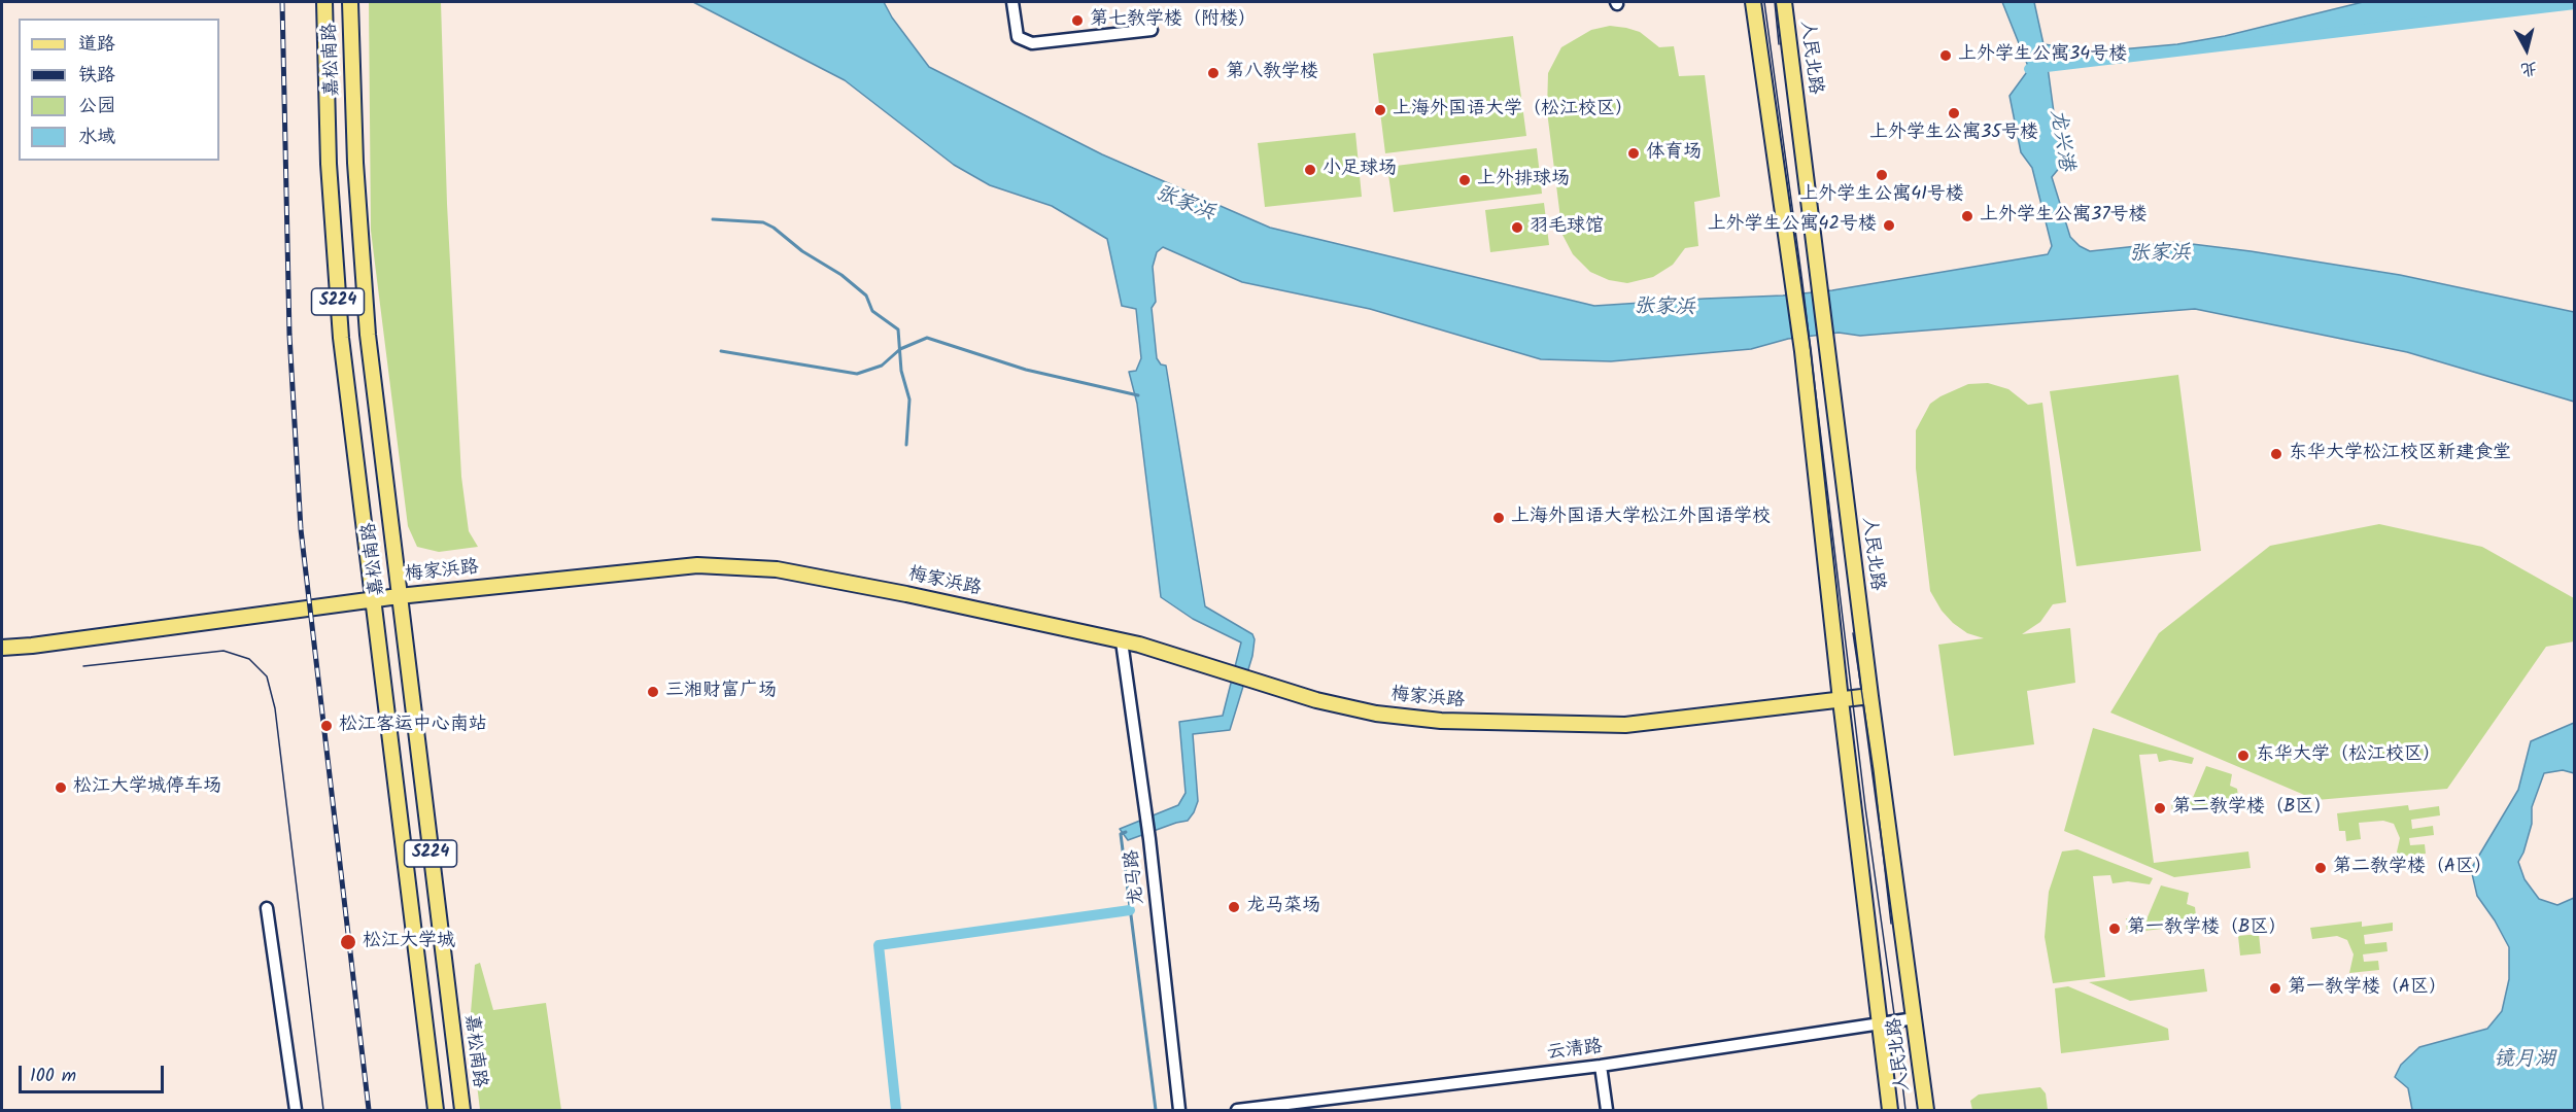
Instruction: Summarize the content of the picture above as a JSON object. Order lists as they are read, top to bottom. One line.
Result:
{"streets":{"main road":["人民北路","嘉松南路","S224","梅家浜路"],"street":["龙马路","云清路"]},"crossings":[["人民北路","梅家浜路"],["人民北路","云清路"],["嘉松南路","梅家浜路"],["梅家浜路","龙马路"]],"water":["龙兴港","张家浜","镜月湖"],"places":["第七教学楼（附楼）","上外学生公寓34号楼","第八教学楼","上海外国语大学（松江校区）","上外学生公寓35号楼","体育场","小足球场","上外学生公寓41号楼","上外排球场","上外学生公寓37号楼","上外学生公寓42号楼","羽毛球馆","东华大学松江校区新建食堂","上海外国语大学松江外国语学校","三湘财富广场","松江客运中心南站","东华大学（松江校区）","松江大学城停车场","第二教学楼（B区）","第二教学楼（A区）","龙马菜场","第一教学楼（B区）","松江大学城","第一教学楼（A区）"],"legend":["道路","铁路","公园","水域"],"scale_bar":"100 m","north":"bottom"}
